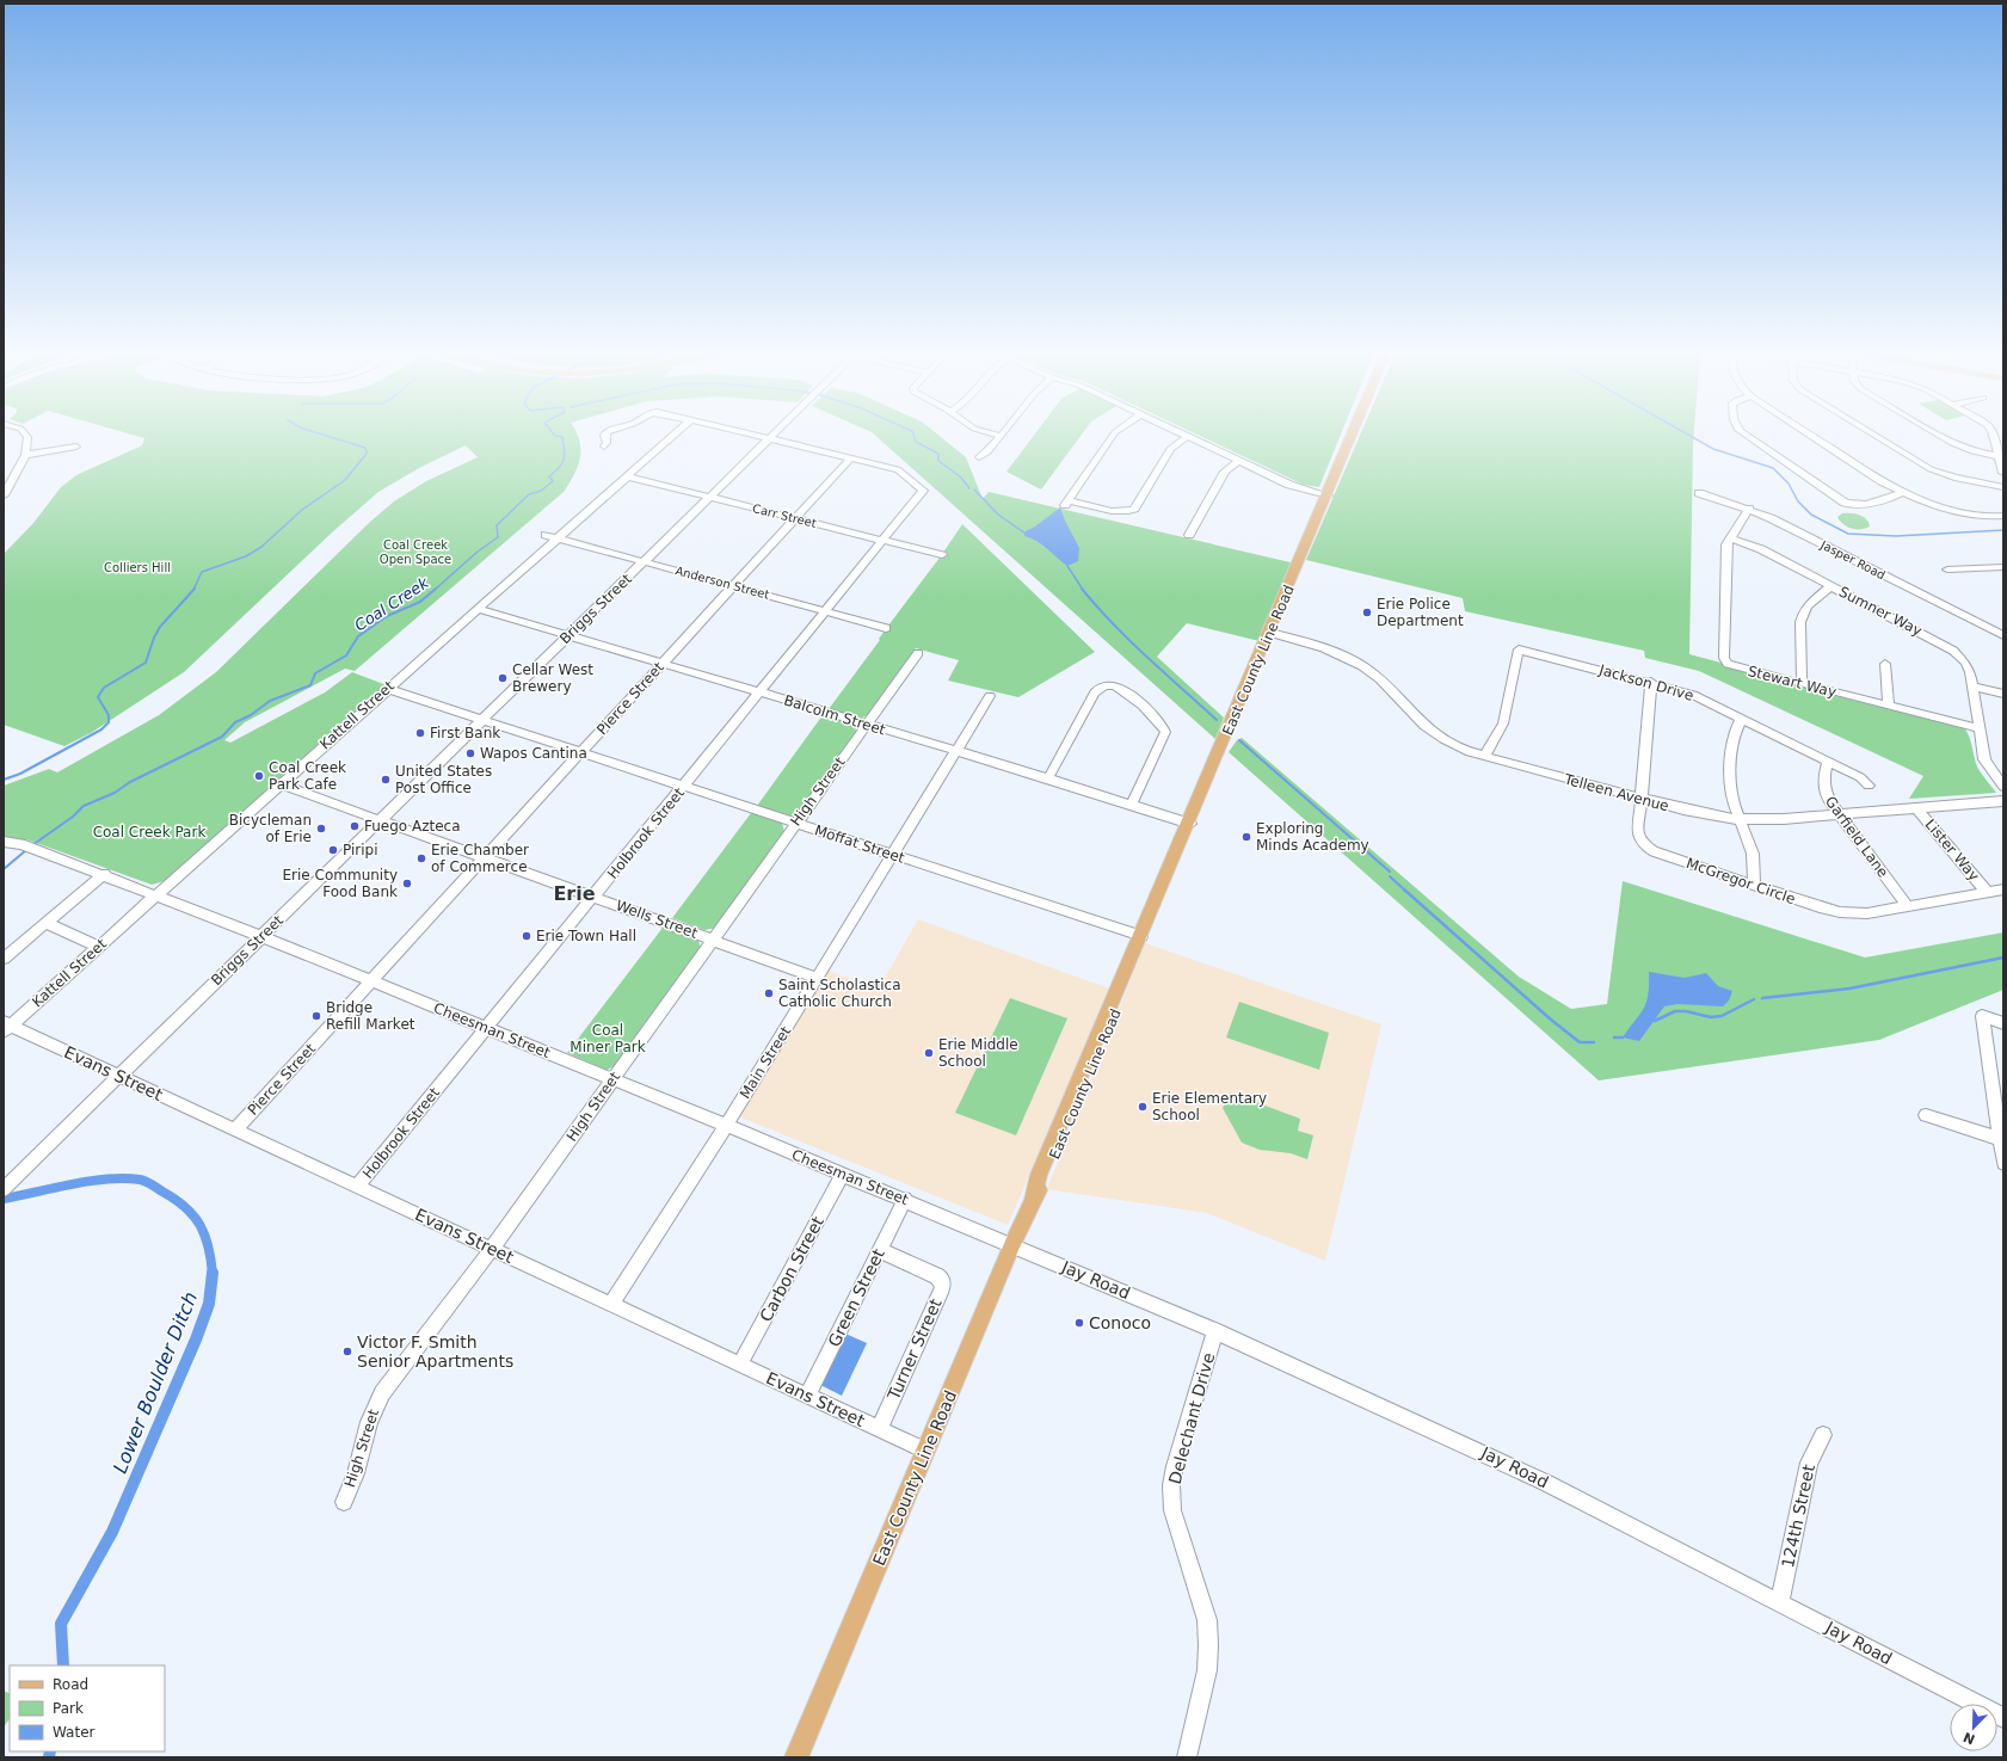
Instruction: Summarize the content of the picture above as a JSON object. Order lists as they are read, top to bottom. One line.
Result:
{"streets":{"main road":["East County Line Road"],"street":["Carr Street","Jasper Road","Anderson Street","Briggs Street","Sumner Way","Stewart Way","Jackson Drive","Pierce Street","Kattell Street","Balcolm Street","High Street","Telleen Avenue","Holbrook Street","Garfield Lane","Moffat Street","Lister Way","McGregor Circle","Wells Street","Cheesman Street","Main Street","Evans Street","Carbon Street","Jay Road","Green Street","Turner Street","Delechant Drive","124th Street"]},"crossings":[["Carr Street","Briggs Street"],["Carr Street","Pierce Street"],["Carr Street","Kattell Street"],["Carr Street","Holbrook Street"],["Anderson Street","Briggs Street"],["Anderson Street","Pierce Street"],["Anderson Street","Kattell Street"],["Anderson Street","Holbrook Street"],["Briggs Street","Balcolm Street"],["Briggs Street","Moffat Street"],["Briggs Street","Wells Street"],["Briggs Street","Cheesman Street"],["Briggs Street","Evans Street"],["Sumner Way","Stewart Way"],["East County Line Road","Balcolm Street"],["East County Line Road","Telleen Avenue"],["East County Line Road","Moffat Street"],["East County Line Road","Cheesman Street"],["East County Line Road","Evans Street"],["East County Line Road","Jay Road"],["Jackson Drive","Telleen Avenue"],["Jackson Drive","Garfield Lane"],["Jackson Drive","McGregor Circle"],["Pierce Street","Balcolm Street"],["Pierce Street","Holbrook Street"],["Pierce Street","Moffat Street"],["Pierce Street","Wells Street"],["Pierce Street","Cheesman Street"],["Pierce Street","Evans Street"],["Kattell Street","Balcolm Street"],["Kattell Street","Moffat Street"],["Kattell Street","Wells Street"],["Kattell Street","Cheesman Street"],["Kattell Street","Evans Street"],["Balcolm Street","High Street"],["Balcolm Street","Holbrook Street"],["Balcolm Street","Main Street"],["High Street","Moffat Street"],["High Street","Wells Street"],["High Street","Cheesman Street"],["High Street","Evans Street"],["Telleen Avenue","Garfield Lane"],["Telleen Avenue","Lister Way"],["Telleen Avenue","McGregor Circle"],["Holbrook Street","Moffat Street"],["Holbrook Street","Wells Street"],["Holbrook Street","Cheesman Street"],["Holbrook Street","Evans Street"],["Garfield Lane","McGregor Circle"],["Moffat Street","Main Street"],["Lister Way","McGregor Circle"],["Wells Street","Main Street"],["Cheesman Street","Main Street"],["Cheesman Street","Carbon Street"],["Cheesman Street","Jay Road"],["Cheesman Street","Green Street"],["Main Street","Evans Street"],["Evans Street","Carbon Street"],["Evans Street","Green Street"],["Evans Street","Turner Street"],["Jay Road","Delechant Drive"],["Jay Road","124th Street"],["Green Street","Turner Street"]],"districts":["Erie"],"water":["Coal Creek","Lower Boulder Ditch"],"parks":["Coal Creek Open Space","Colliers Hill","Coal Creek Park","Coal Miner Park"],"places":["Erie Police Department","Cellar West Brewery","First Bank","Wapos Cantina","Coal Creek Park Cafe","United States Post Office","Fuego Azteca","Bicycleman of Erie","Exploring Minds Academy","Piripi","Erie Chamber of Commerce","Erie Community Food Bank","Erie Town Hall","Saint Scholastica Catholic Church","Bridge Refill Market","Erie Middle School","Erie Elementary School","Conoco","Victor F. Smith Senior Apartments"],"legend":["Road","Park","Water"],"north":"bottom left"}
